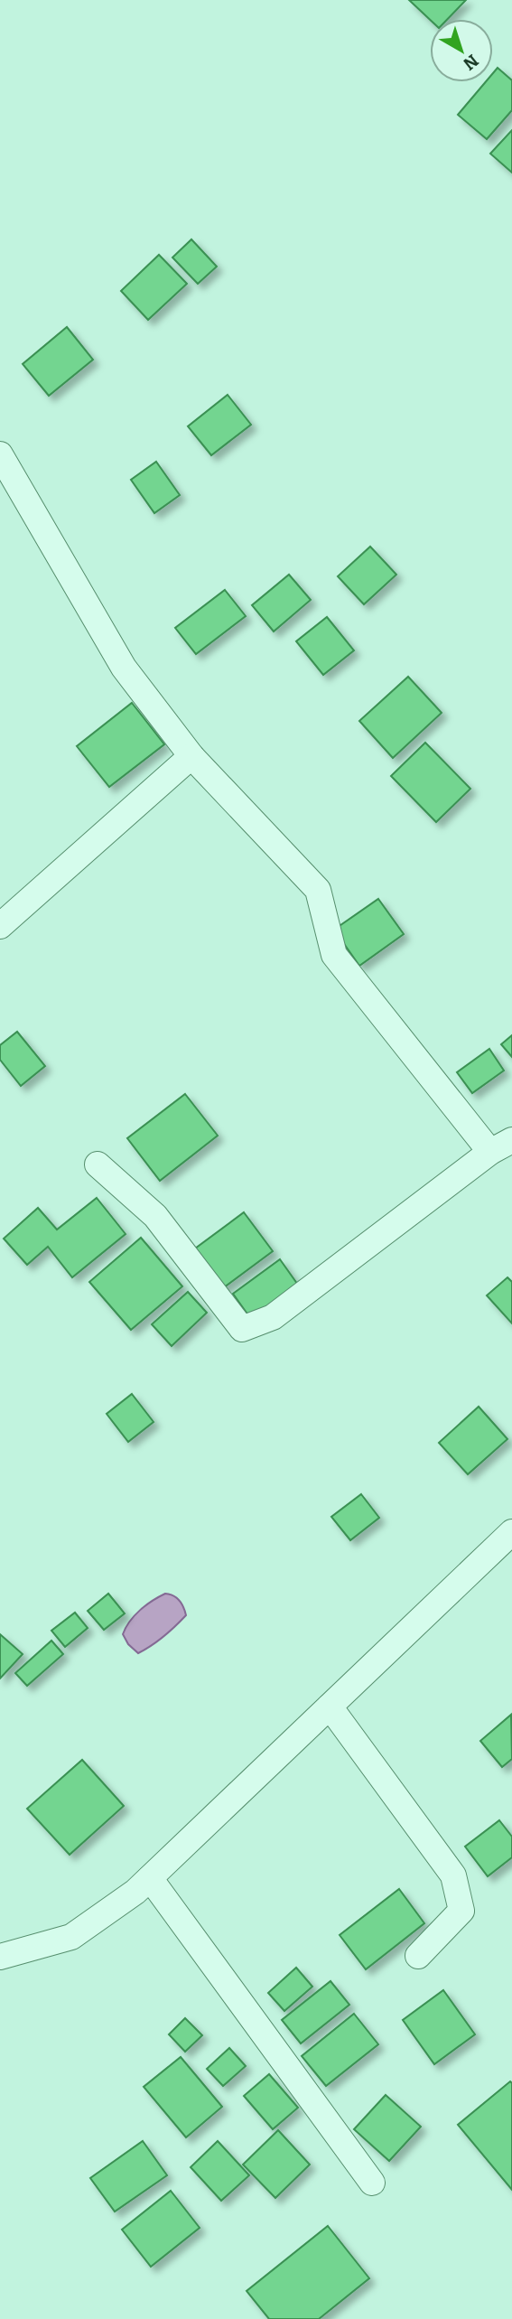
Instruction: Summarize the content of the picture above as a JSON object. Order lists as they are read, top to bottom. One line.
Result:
{"north":"bottom right"}
